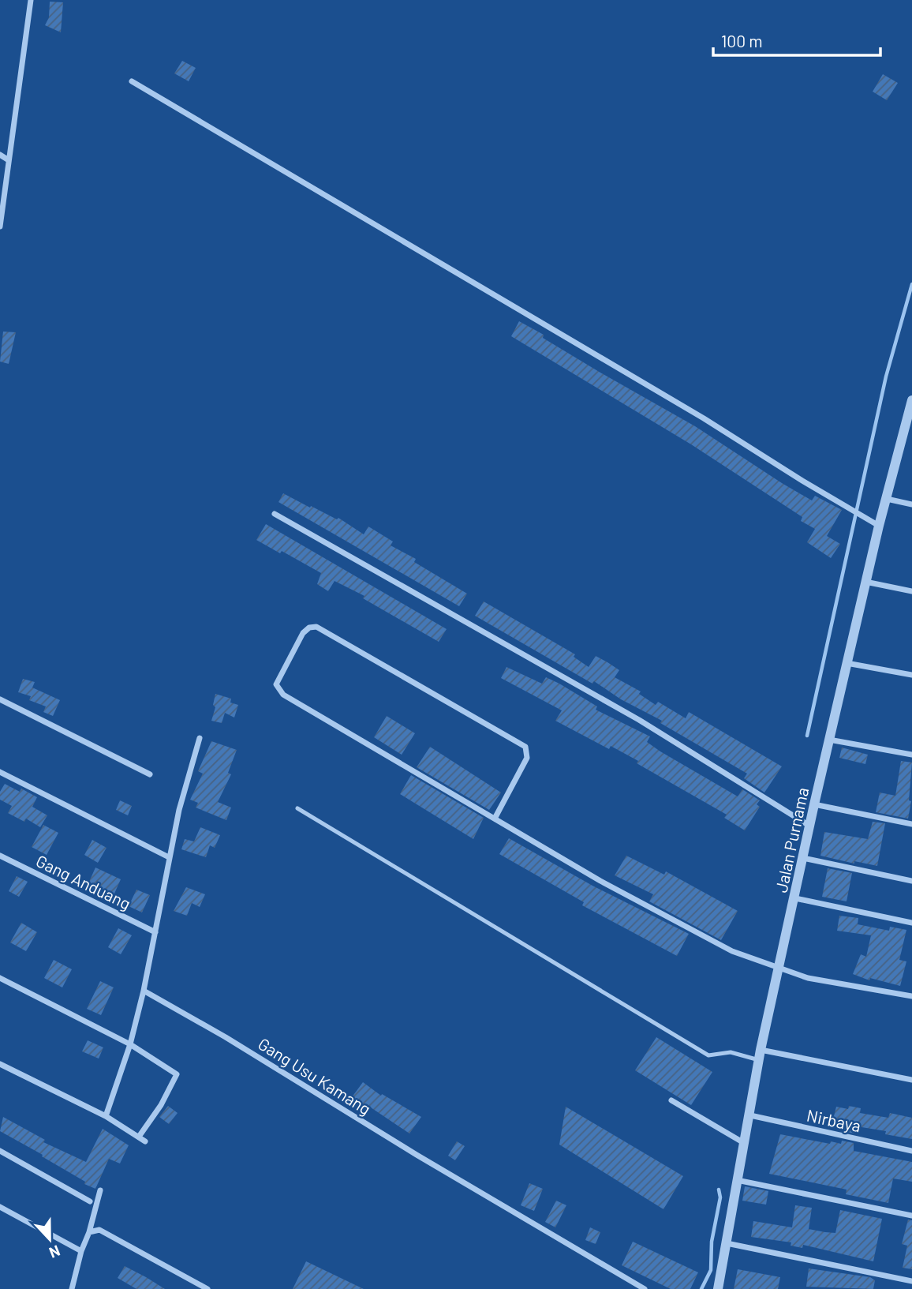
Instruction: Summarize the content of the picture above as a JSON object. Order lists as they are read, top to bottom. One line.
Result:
{"streets":{"street":["Jalan Purnama","Gang Anduang","Gang Usu Kamang","Nirbaya"]},"crossings":[["Jalan Purnama","Nirbaya"]],"scale_bar":"100 m","north":"bottom"}
